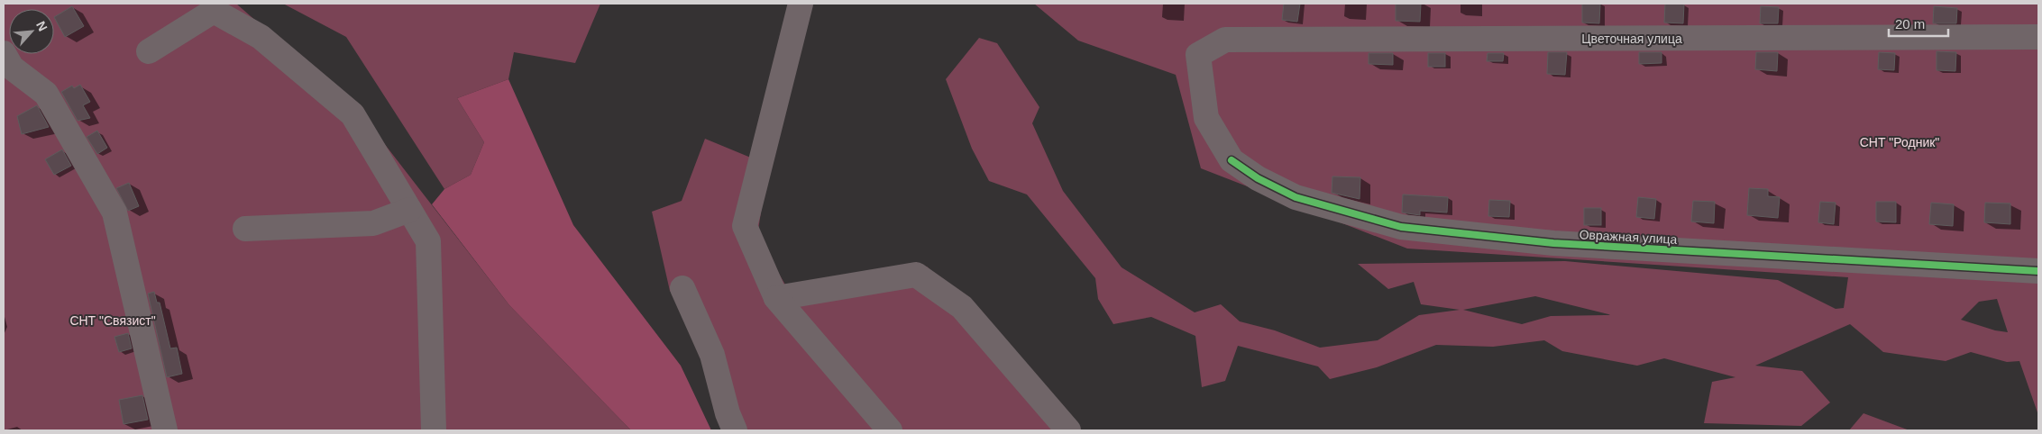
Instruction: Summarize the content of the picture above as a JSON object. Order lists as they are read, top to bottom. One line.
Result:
{"streets":{"street":["Цветочная улица","Овражная улица"]},"crossings":[["Цветочная улица","Овражная улица"]],"parks":["СНТ \"Родник\"","СНТ \"Связист\""],"scale_bar":"20 m","north":"top right"}
